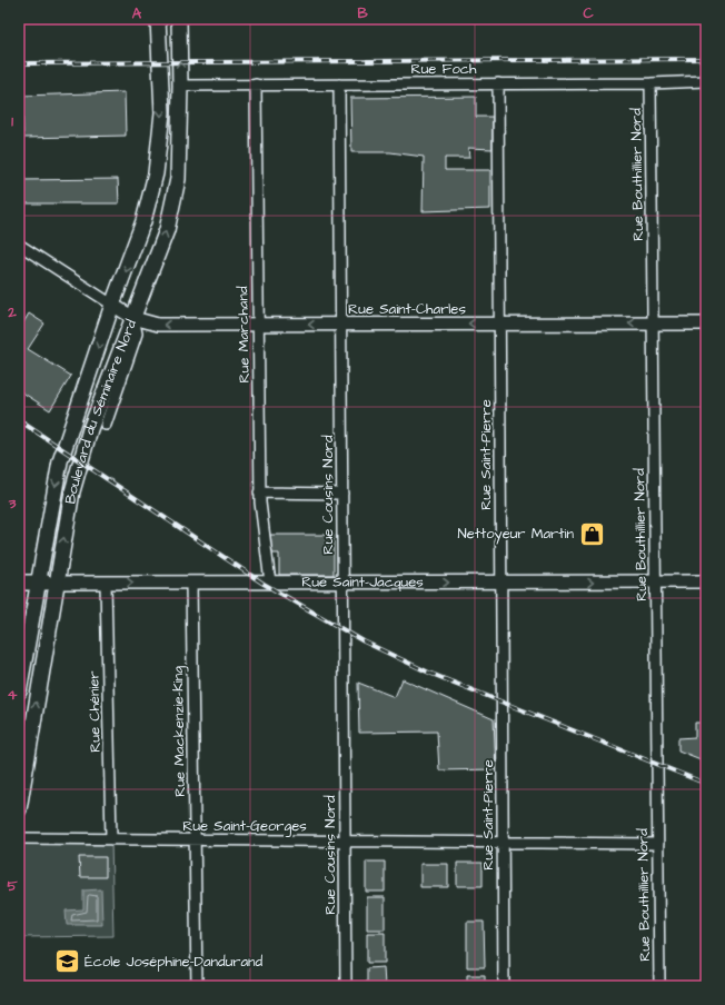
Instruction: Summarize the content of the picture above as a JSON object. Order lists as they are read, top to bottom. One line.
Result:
{"streets":{"main road":["Boulevard du Séminaire Nord","Rue Saint-Jacques"],"street":["Rue Foch","Rue Bouthillier Nord","Rue Saint-Charles","Rue Marchand","Rue Saint-Pierre","Rue Cousins Nord","Rue Chénier","Rue Mackenzie-King","Rue Saint-Georges"]},"crossings":[["Rue Foch","Rue Bouthillier Nord"],["Rue Foch","Rue Marchand"],["Rue Foch","Boulevard du Séminaire Nord"],["Rue Foch","Rue Saint-Pierre"],["Rue Foch","Rue Cousins Nord"],["Rue Bouthillier Nord","Rue Saint-Charles"],["Rue Bouthillier Nord","Rue Saint-Jacques"],["Rue Bouthillier Nord","Rue Saint-Georges"],["Rue Saint-Charles","Rue Marchand"],["Rue Saint-Charles","Boulevard du Séminaire Nord"],["Rue Saint-Charles","Rue Saint-Pierre"],["Rue Saint-Charles","Rue Cousins Nord"],["Rue Marchand","Rue Saint-Jacques"],["Boulevard du Séminaire Nord","Rue Saint-Jacques"],["Rue Saint-Pierre","Rue Saint-Jacques"],["Rue Saint-Pierre","Rue Saint-Georges"],["Rue Cousins Nord","Rue Saint-Jacques"],["Rue Cousins Nord","Rue Saint-Georges"],["Rue Saint-Jacques","Rue Chénier"],["Rue Saint-Jacques","Rue Mackenzie-King"],["Rue Chénier","Rue Saint-Georges"],["Rue Mackenzie-King","Rue Saint-Georges"]],"one_way":["Rue Saint-Charles","Rue Saint-Jacques"],"places":{"shop":["Nettoyeur Martin"],"school or university":["École Joséphine-Dandurand"]},"grid":{"columns":["A","B","C"],"rows":["1","2","3","4","5"]}}
